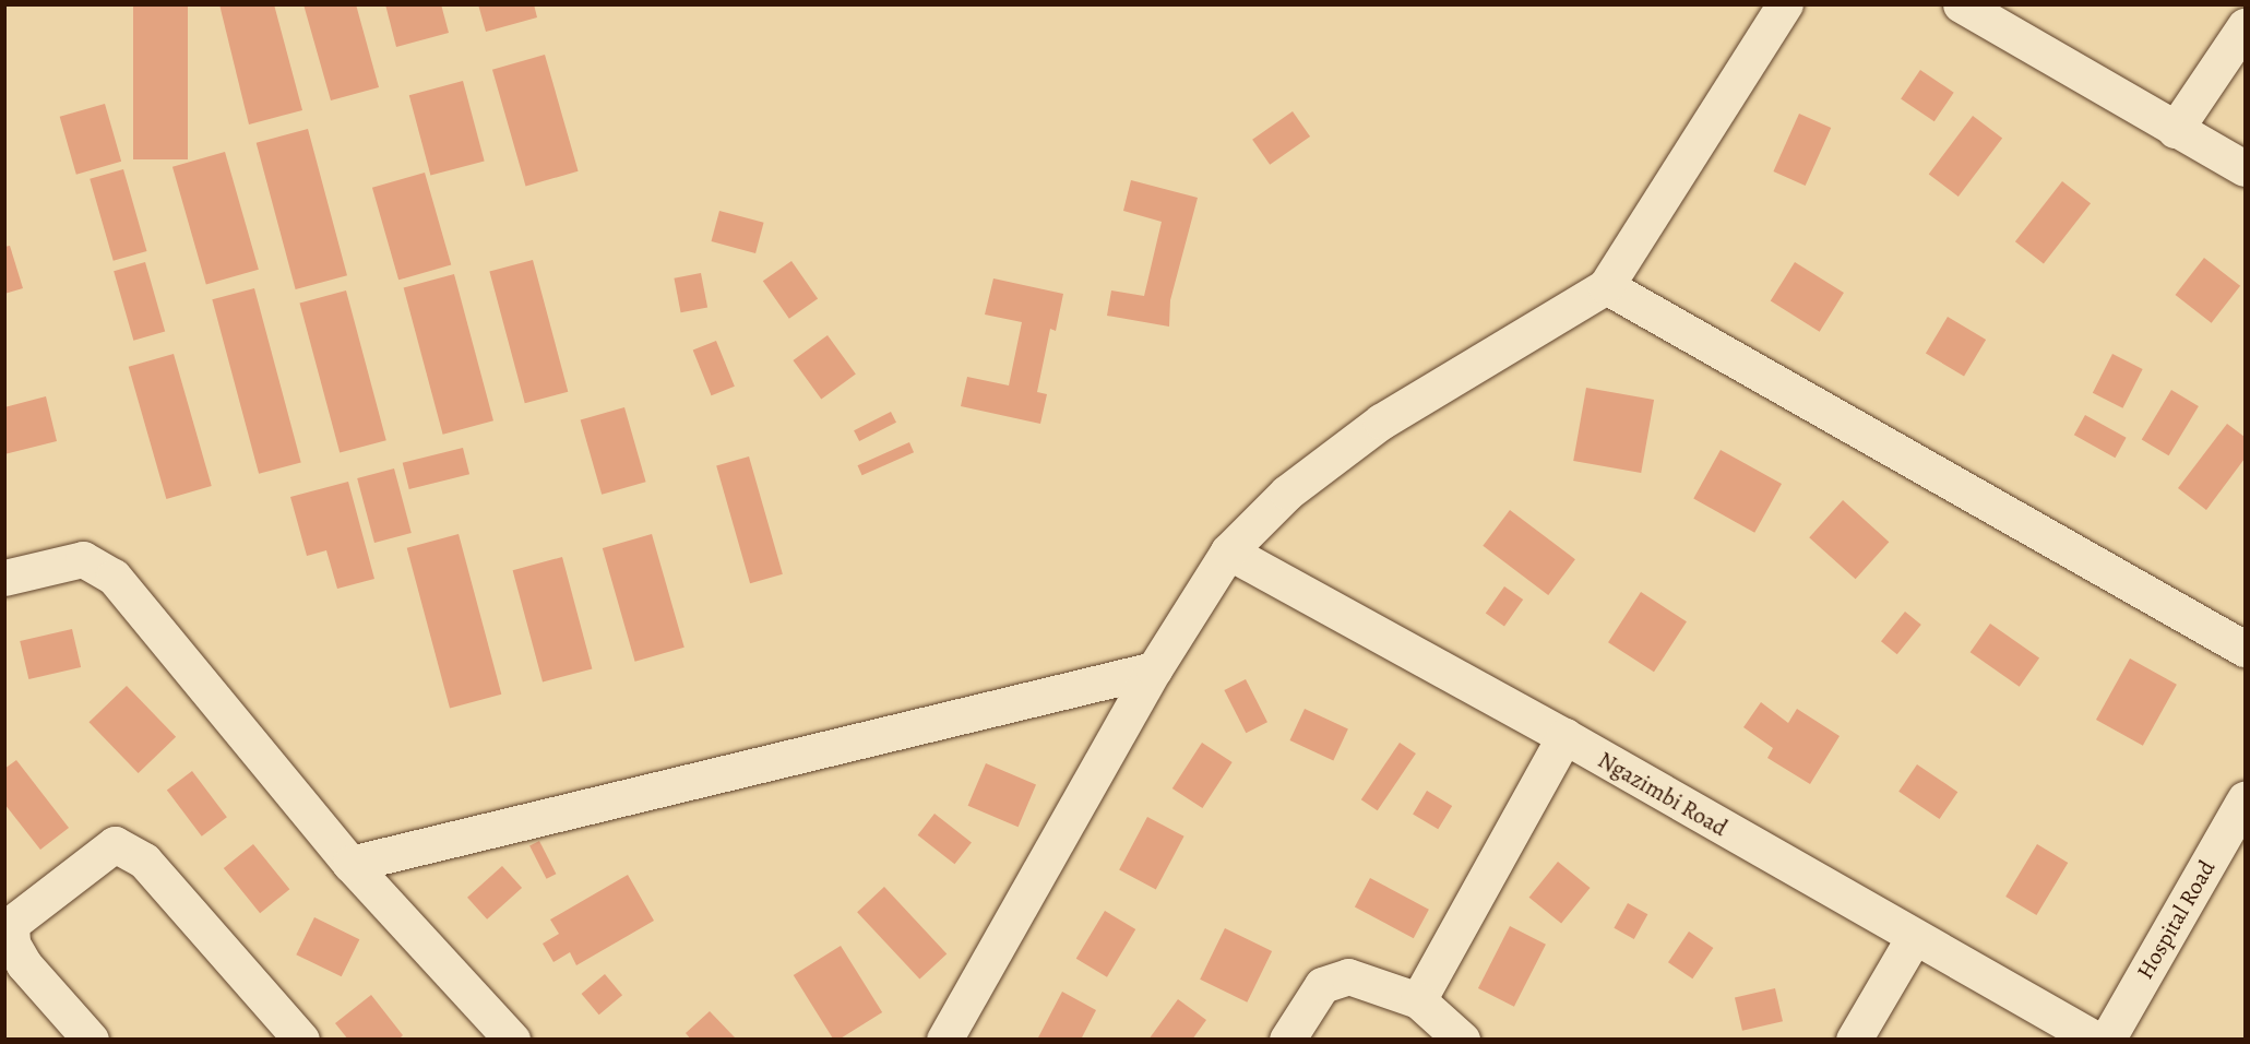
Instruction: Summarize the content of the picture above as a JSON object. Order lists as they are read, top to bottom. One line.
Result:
{"streets":{"street":["Ngazimbi Road","Hospital Road"]}}
